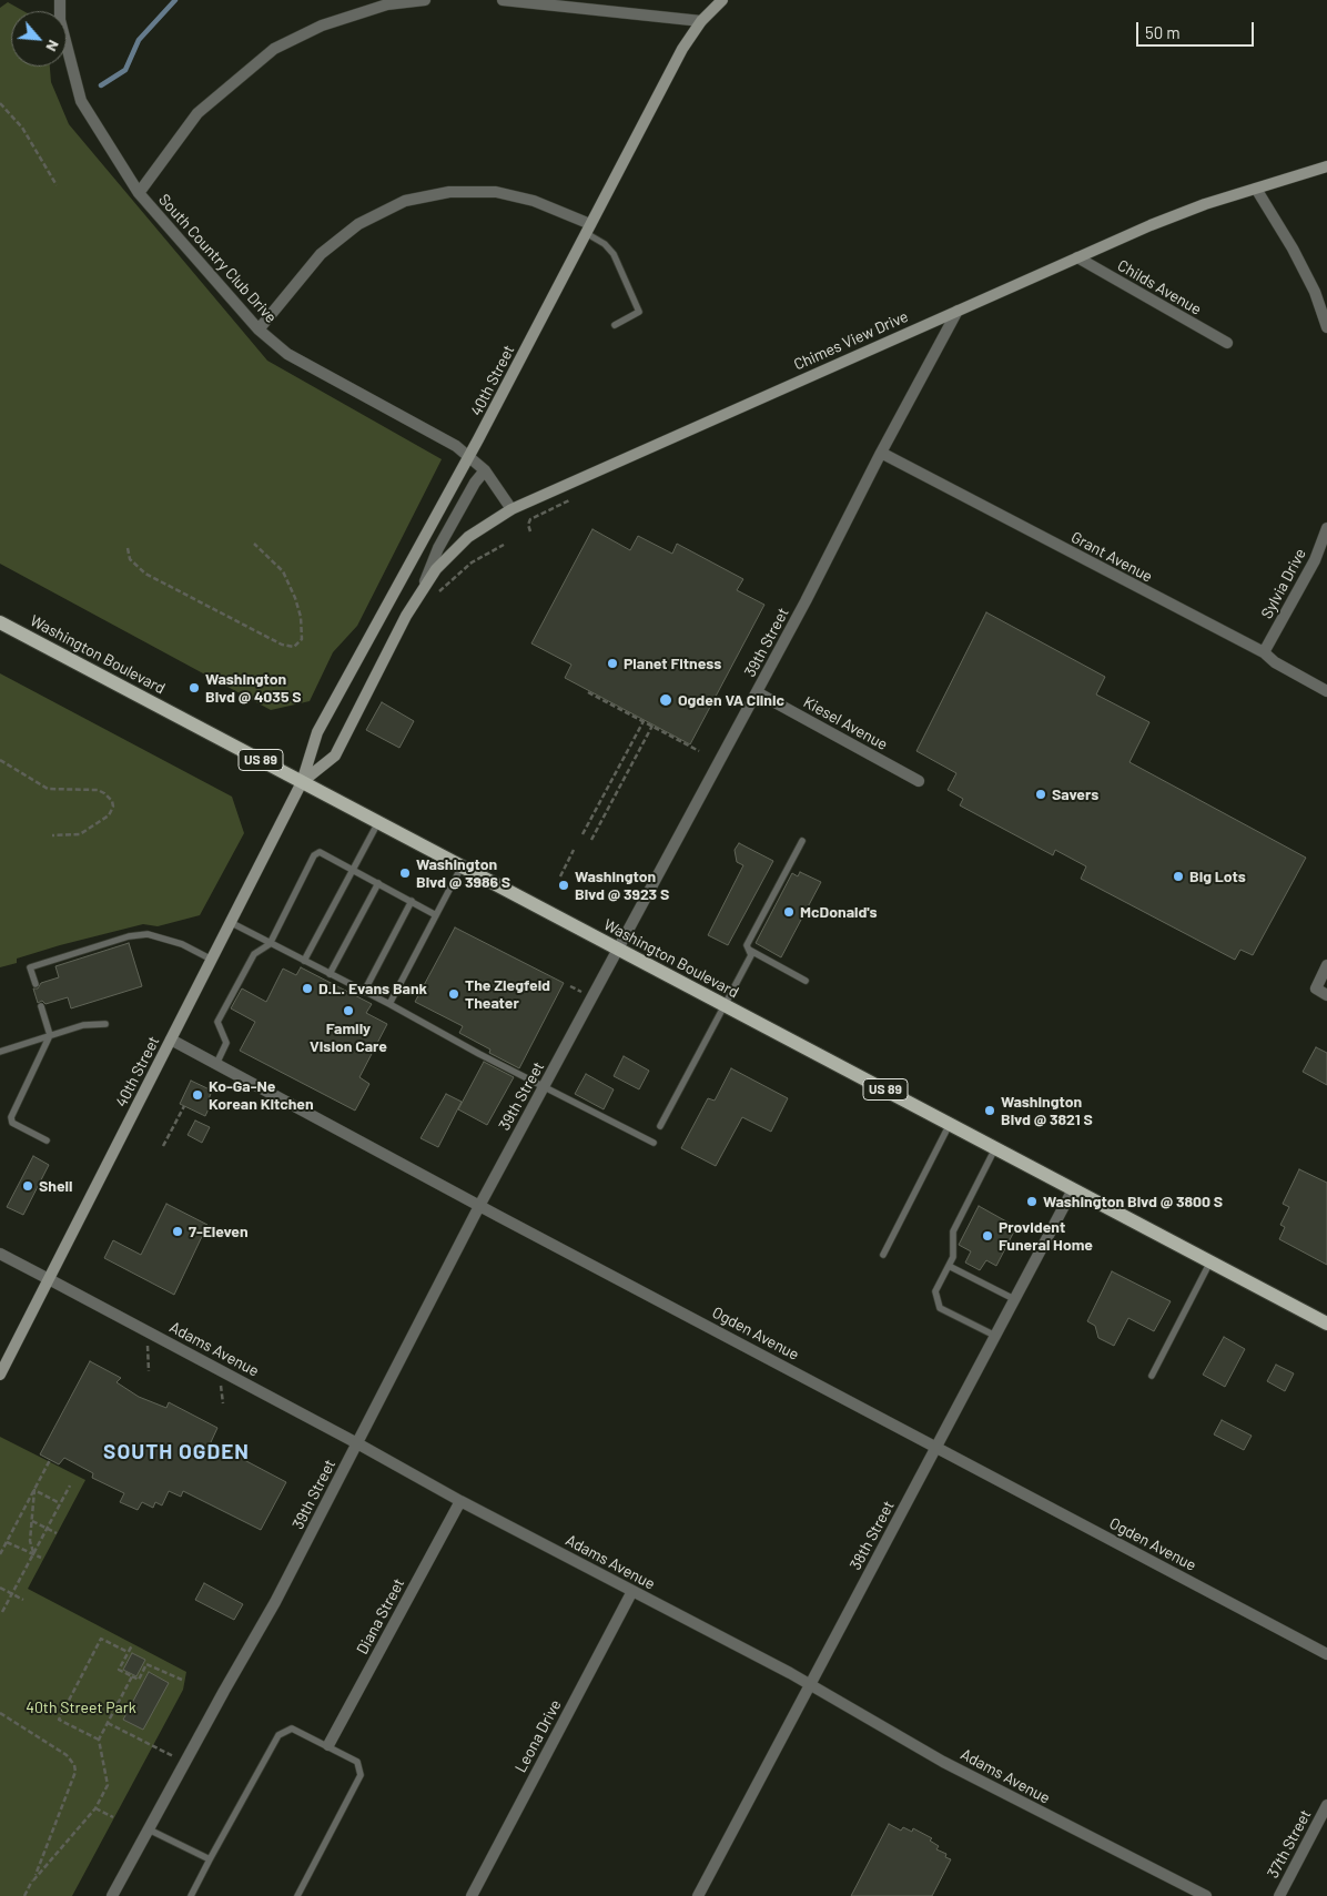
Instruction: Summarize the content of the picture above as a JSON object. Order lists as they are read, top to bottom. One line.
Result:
{"streets":{"main road":["Chimes View Drive","40th Street","Washington Boulevard","US 89"],"street":["South Country Club Drive","Childs Avenue","Grant Avenue","Sylvia Drive","39th Street","Kiesel Avenue","Ogden Avenue","Adams Avenue","38th Street","Diana Street","Leona Drive","37th Street"]},"crossings":[["South Country Club Drive","Chimes View Drive"],["South Country Club Drive","40th Street"],["Childs Avenue","Chimes View Drive"],["Chimes View Drive","40th Street"],["Chimes View Drive","39th Street"],["40th Street","Washington Boulevard"],["40th Street","Ogden Avenue"],["40th Street","Adams Avenue"],["Grant Avenue","Sylvia Drive"],["Grant Avenue","39th Street"],["39th Street","Washington Boulevard"],["39th Street","Kiesel Avenue"],["39th Street","Ogden Avenue"],["39th Street","Adams Avenue"],["Washington Boulevard","38th Street"],["Ogden Avenue","38th Street"],["Adams Avenue","38th Street"],["Adams Avenue","Diana Street"],["Adams Avenue","Leona Drive"]],"districts":["SOUTH OGDEN"],"parks":["40th Street Park"],"places":["Planet Fitness","Washington Blvd @ 4035 S","Ogden VA Clinic","Savers","Washington Blvd @ 3986 S","Big Lots","Washington Blvd @ 3923 S","McDonald's","D.L. Evans Bank","The Ziegfeld Theater","Family Vision Care","Ko-Ga-Ne Korean Kitchen","Washington Blvd @ 3821 S","Shell","Washington Blvd @ 3800 S","7-Eleven","Provident Funeral Home"],"scale_bar":"50 m","north":"bottom right"}
